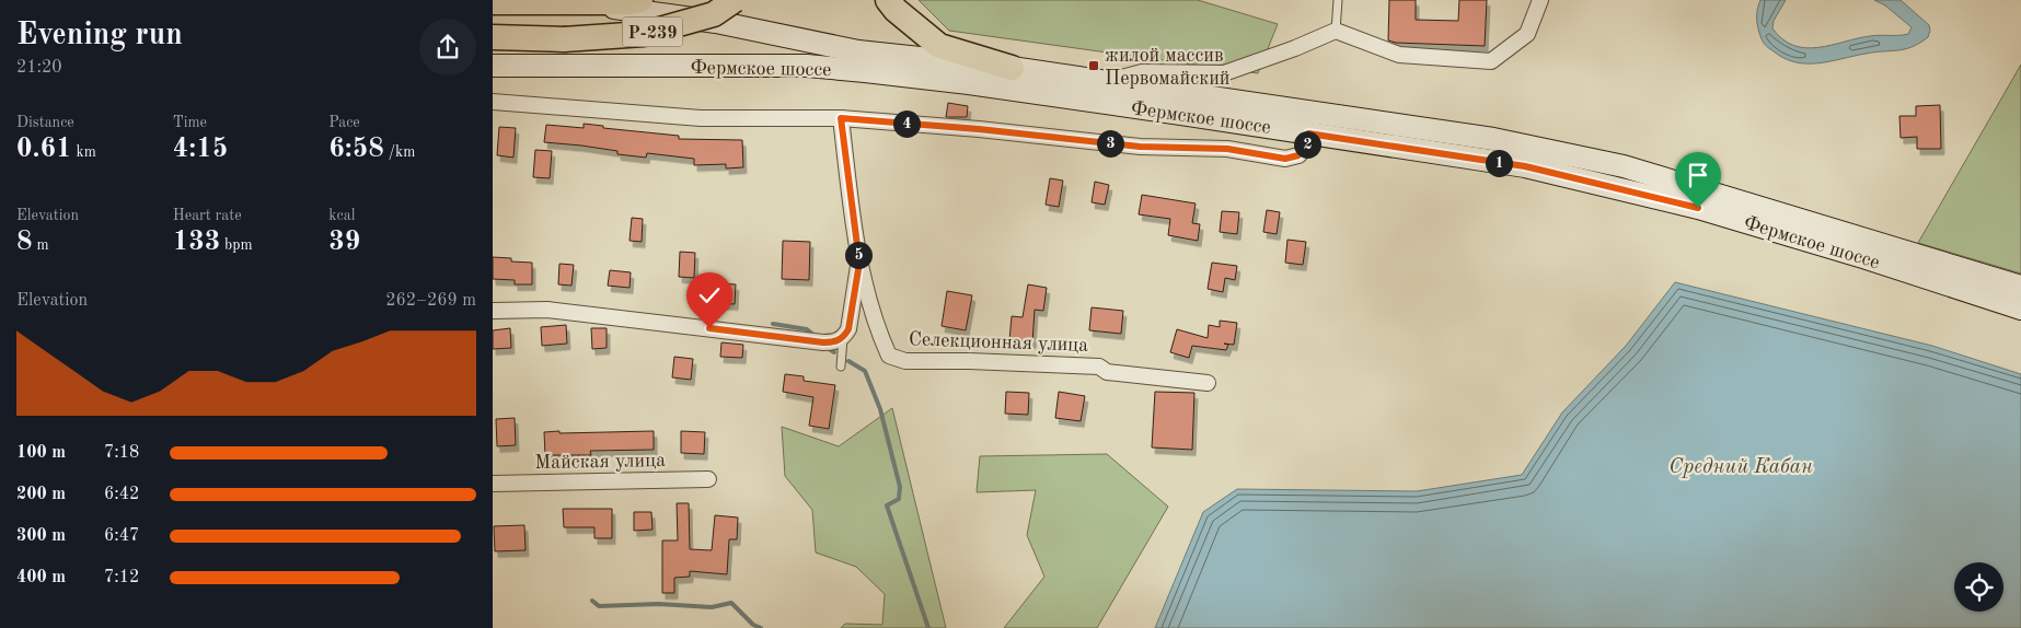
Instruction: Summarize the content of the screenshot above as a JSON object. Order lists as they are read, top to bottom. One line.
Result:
{"streets":{"main road":["Р-239","Фермское шоссе"],"street":["Селекционная улица","Майская улица"]},"crossings":[["Р-239","Фермское шоссе"]],"water":["Средний Кабан"],"places":{"transit":["жилой массив Первомайский"]},"page":{"heading":["Evening run","21:20"],"stats":[["Distance","0.61 km"],["Time","4:15"],["Pace","6:58 /km"],["Elevation","8 m"],["Heart rate","133 bpm"],["kcal","39"]],"pins":["4","3","2","1","5"],"chart":["Elevation","262–269 m"],"list":[{"name":"100 m","note":"7:18"},{"name":"200 m","note":"6:42"},{"name":"300 m","note":"6:47"},{"name":"400 m","note":"7:12"}]}}
